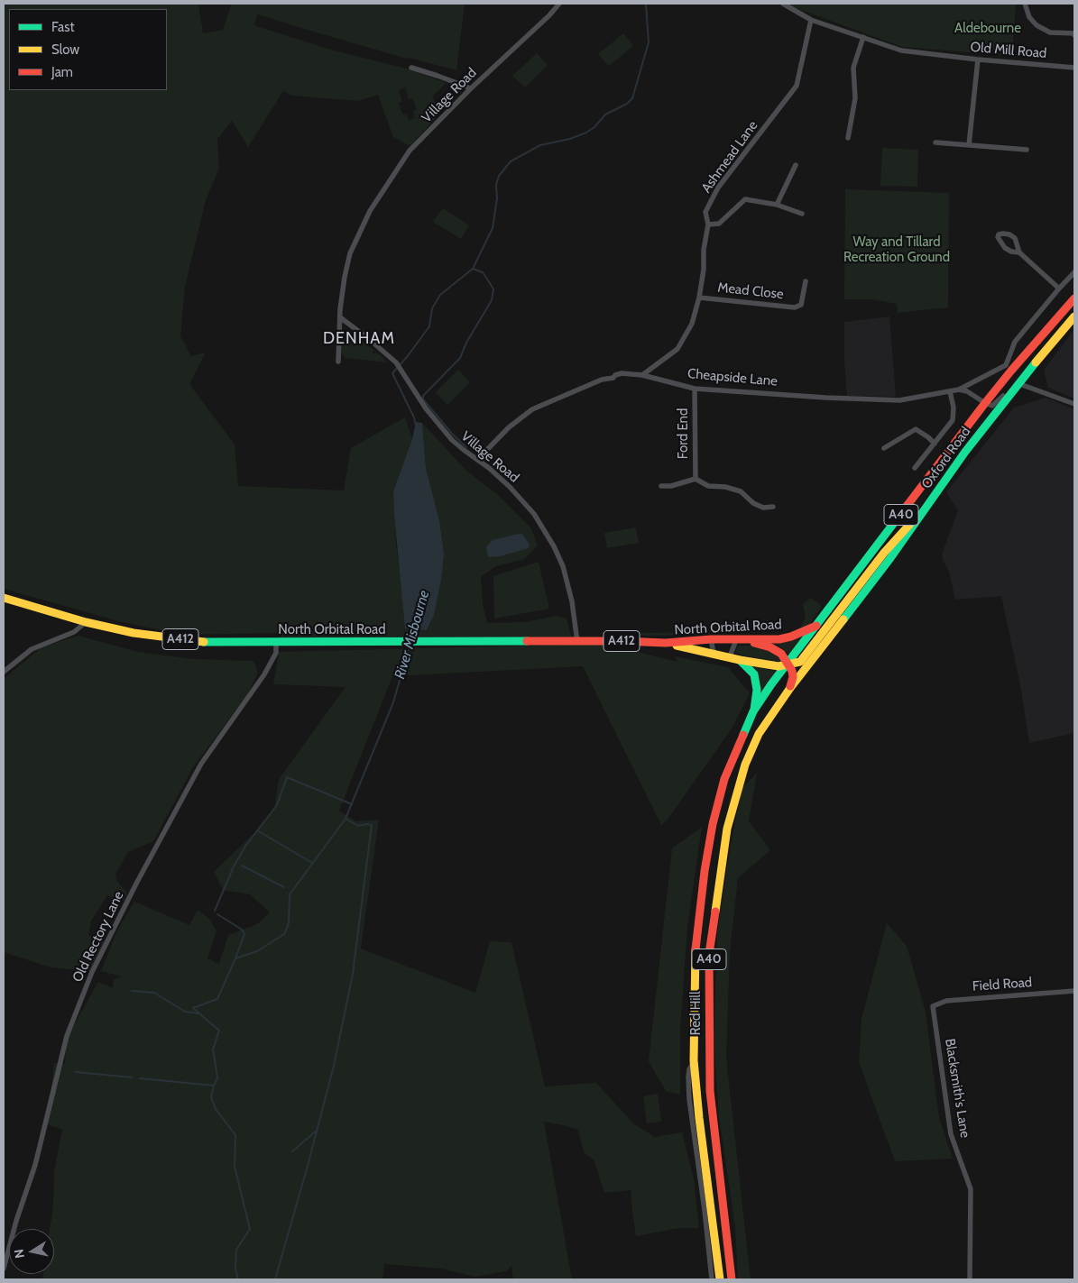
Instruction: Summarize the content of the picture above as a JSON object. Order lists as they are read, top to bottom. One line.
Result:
{"streets":{"main road":["Oxford Road","A40","North Orbital Road","A412","Red Hill"],"street":["Old Mill Road","Village Road","Ashmead Lane","Mead Close","Cheapside Lane","Ford End","Old Rectory Lane","Field Road","Blacksmith's Lane"]},"crossings":[["Old Mill Road","Ashmead Lane"],["Village Road","Cheapside Lane"],["Village Road","North Orbital Road"],["Ashmead Lane","Mead Close"],["Ashmead Lane","Cheapside Lane"],["Cheapside Lane","Ford End"],["Oxford Road","A40"],["Oxford Road","North Orbital Road"],["Oxford Road","Red Hill"],["A40","North Orbital Road"],["A40","Red Hill"],["North Orbital Road","A412"],["North Orbital Road","Old Rectory Lane"],["North Orbital Road","Red Hill"],["A412","Red Hill"],["Field Road","Blacksmith's Lane"]],"districts":["DENHAM"],"water":["River Misbourne"],"parks":["Aldebourne","Way and Tillard Recreation Ground"],"legend":["Fast","Slow","Jam"],"north":"left"}
